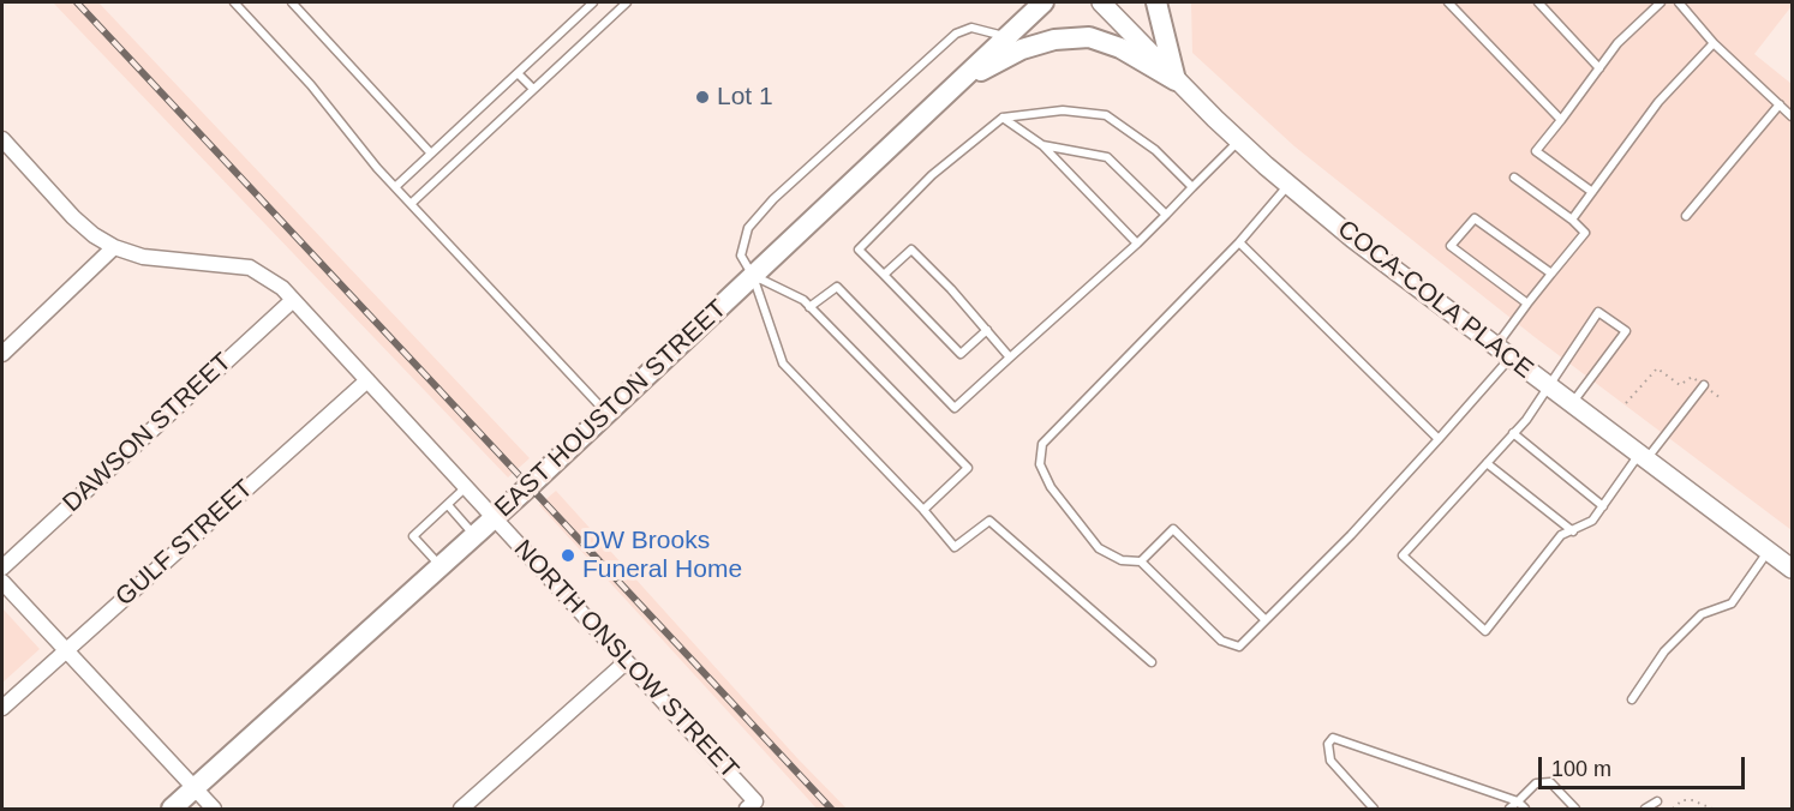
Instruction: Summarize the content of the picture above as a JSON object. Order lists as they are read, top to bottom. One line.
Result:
{"streets":{"main road":["EAST HOUSTON STREET"],"street":["COCA-COLA PLACE","DAWSON STREET","GULF STREET","NORTH ONSLOW STREET"]},"crossings":[["EAST HOUSTON STREET","NORTH ONSLOW STREET"],["DAWSON STREET","NORTH ONSLOW STREET"],["GULF STREET","NORTH ONSLOW STREET"]],"places":["Lot 1","DW Brooks Funeral Home"],"scale_bar":"100 m"}
